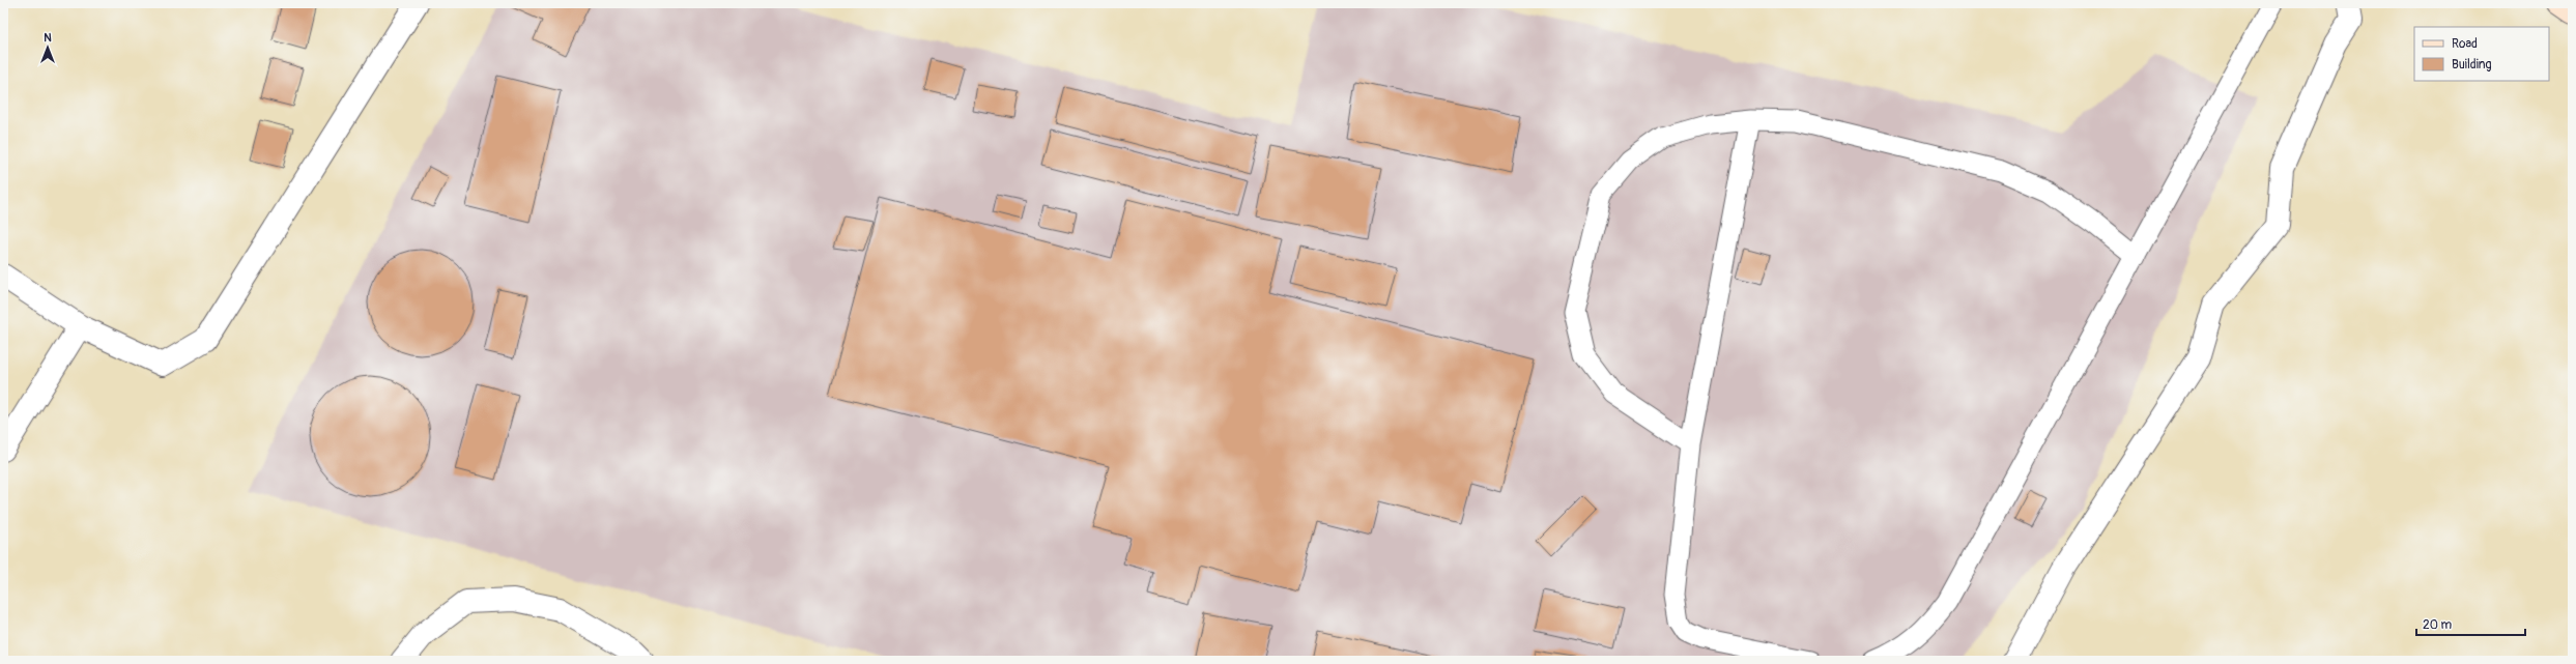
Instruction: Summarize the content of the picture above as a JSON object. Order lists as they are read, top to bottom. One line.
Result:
{"legend":["Road","Building"],"scale_bar":"20 m","north":"top"}
